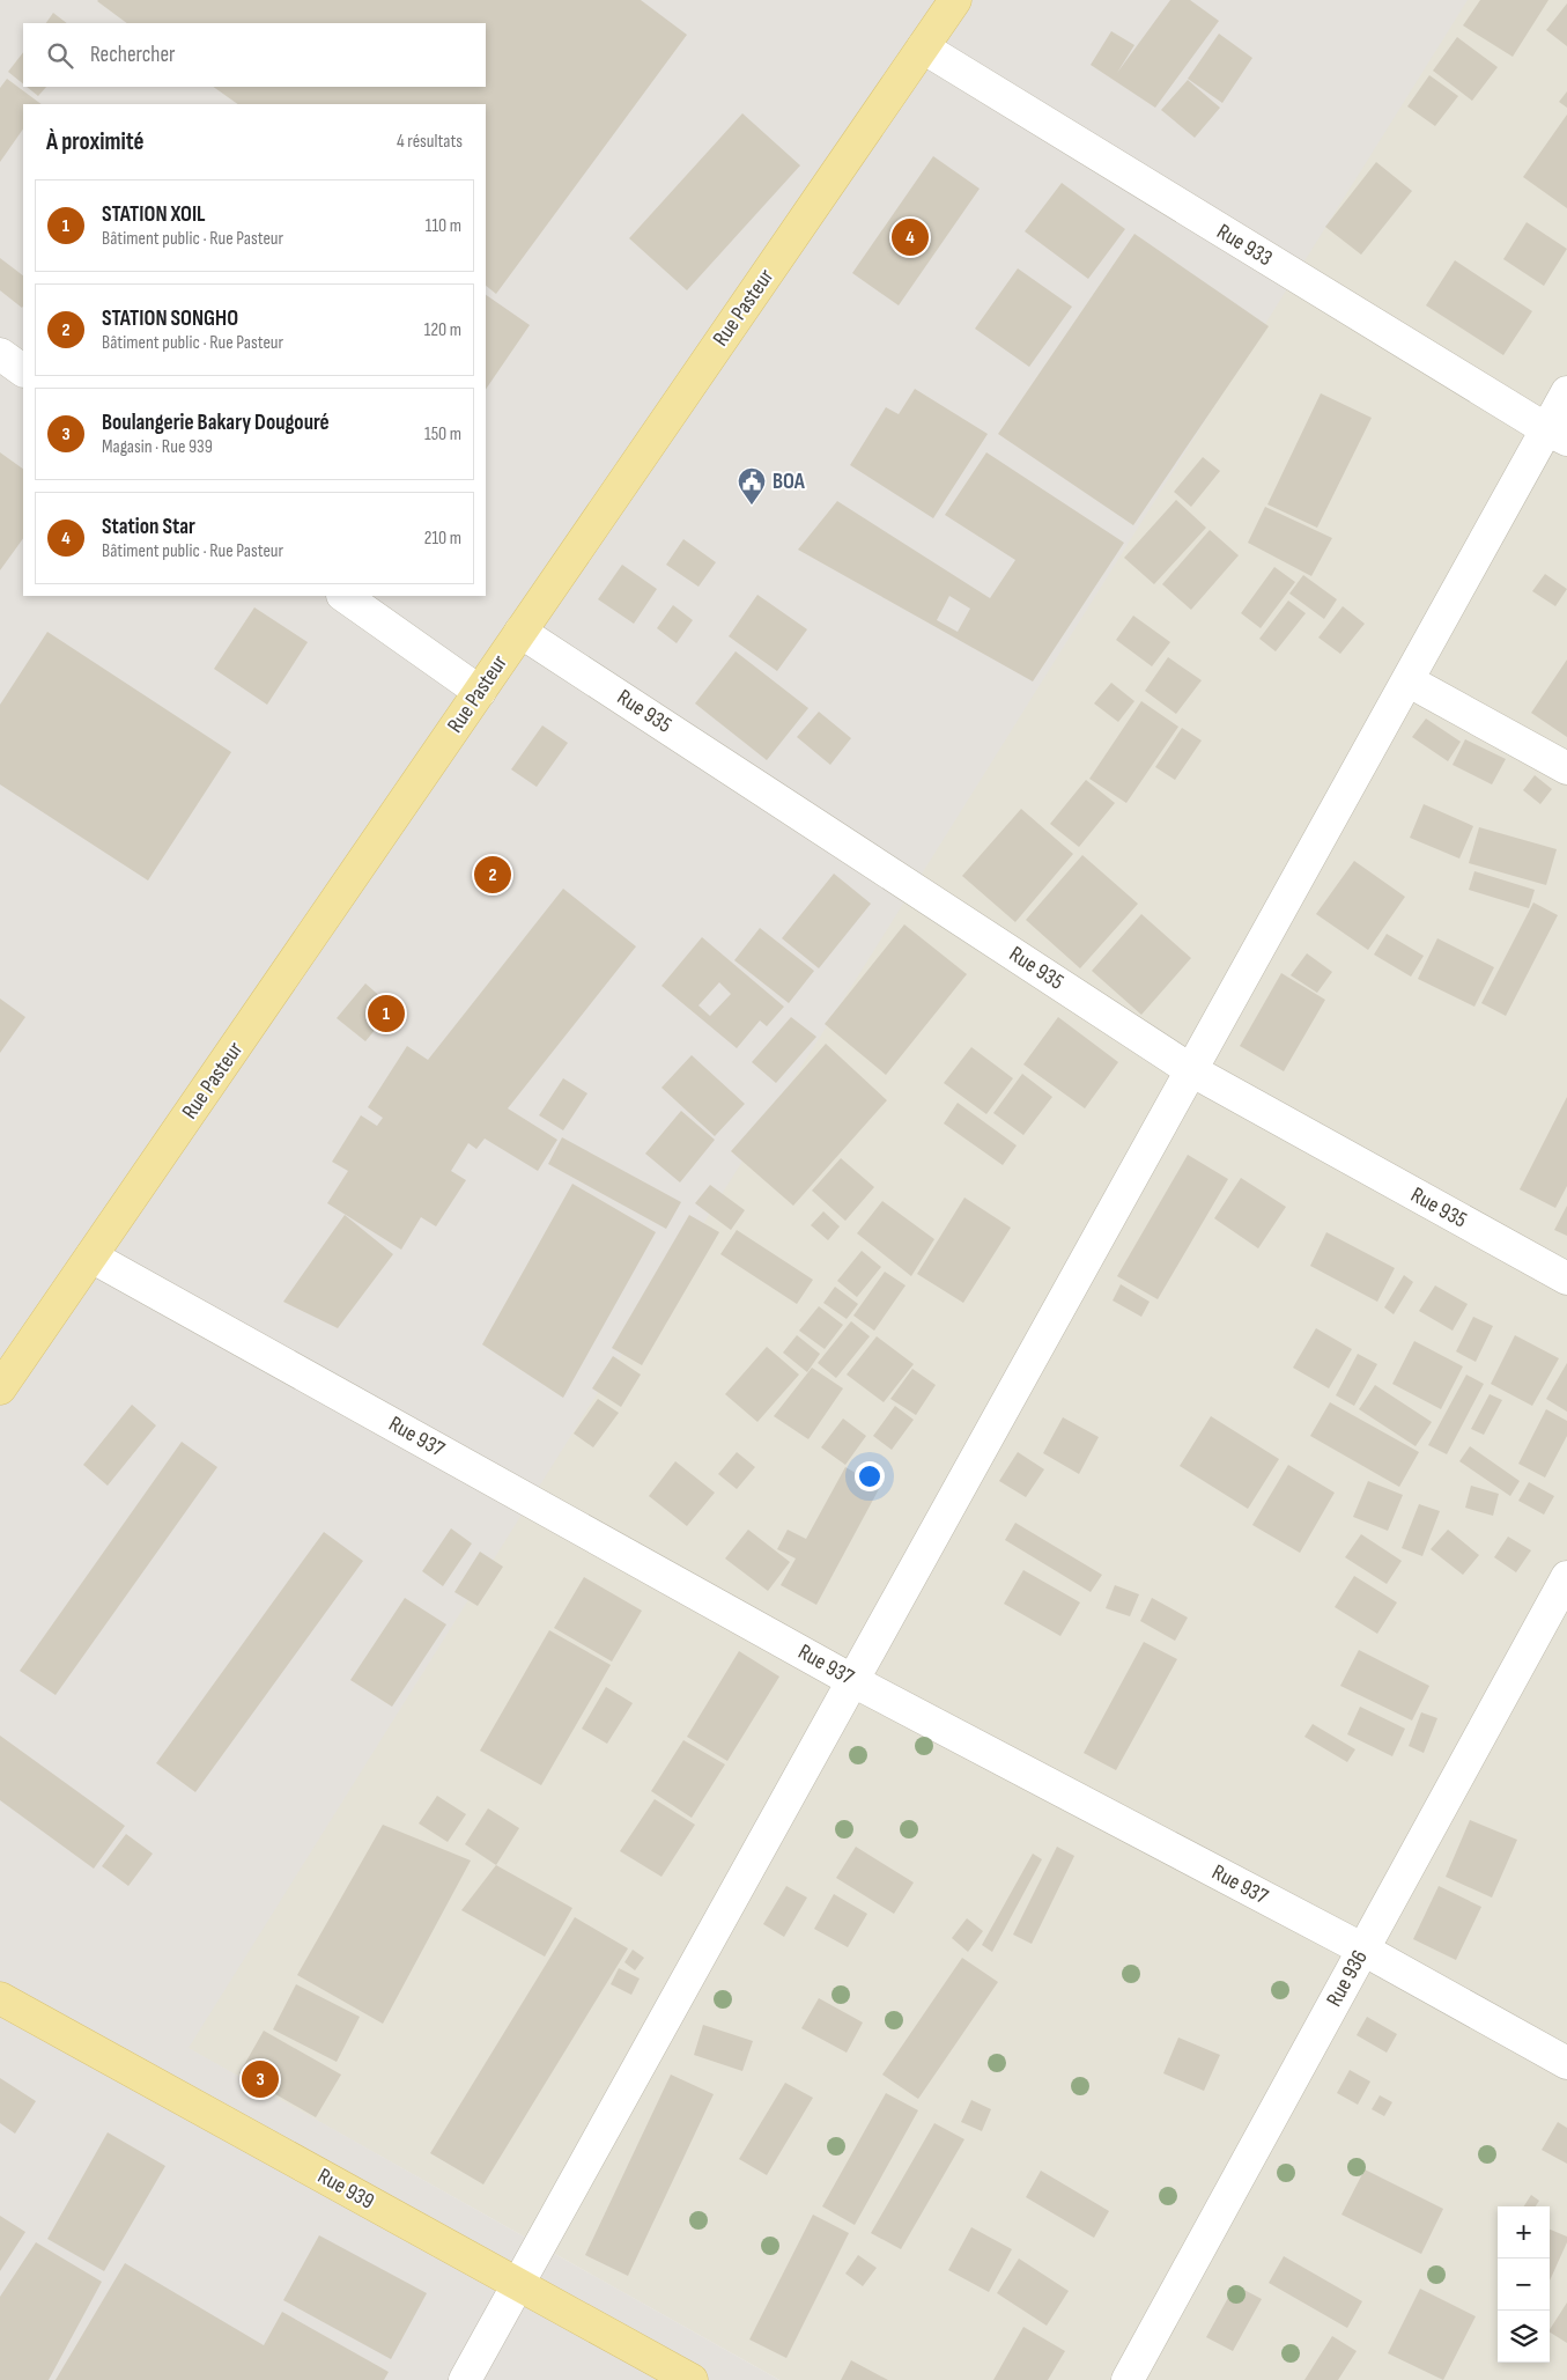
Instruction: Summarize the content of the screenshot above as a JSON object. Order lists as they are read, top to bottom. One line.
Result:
{"streets":{"main road":["Rue Pasteur","Rue 939"],"street":["Rue 933","Rue 935","Rue 937","Rue 936"]},"crossings":[["Rue 933","Rue Pasteur"],["Rue Pasteur","Rue 935"],["Rue Pasteur","Rue 937"],["Rue 937","Rue 936"]],"places":{"public building":["BOA"]},"page":{"search":"Rechercher","heading":["À proximité","4 résultats"],"list":[{"mark":"1","name":"STATION XOIL","note":"Bâtiment public · Rue Pasteur","value":"110 m"},{"mark":"2","name":"STATION SONGHO","note":"Bâtiment public · Rue Pasteur","value":"120 m"},{"mark":"3","name":"Boulangerie Bakary Dougouré","note":"Magasin · Rue 939","value":"150 m"},{"mark":"4","name":"Station Star","note":"Bâtiment public · Rue Pasteur","value":"210 m"}],"pins":["4","2","1","3"],"map_buttons":["+","−"]}}
